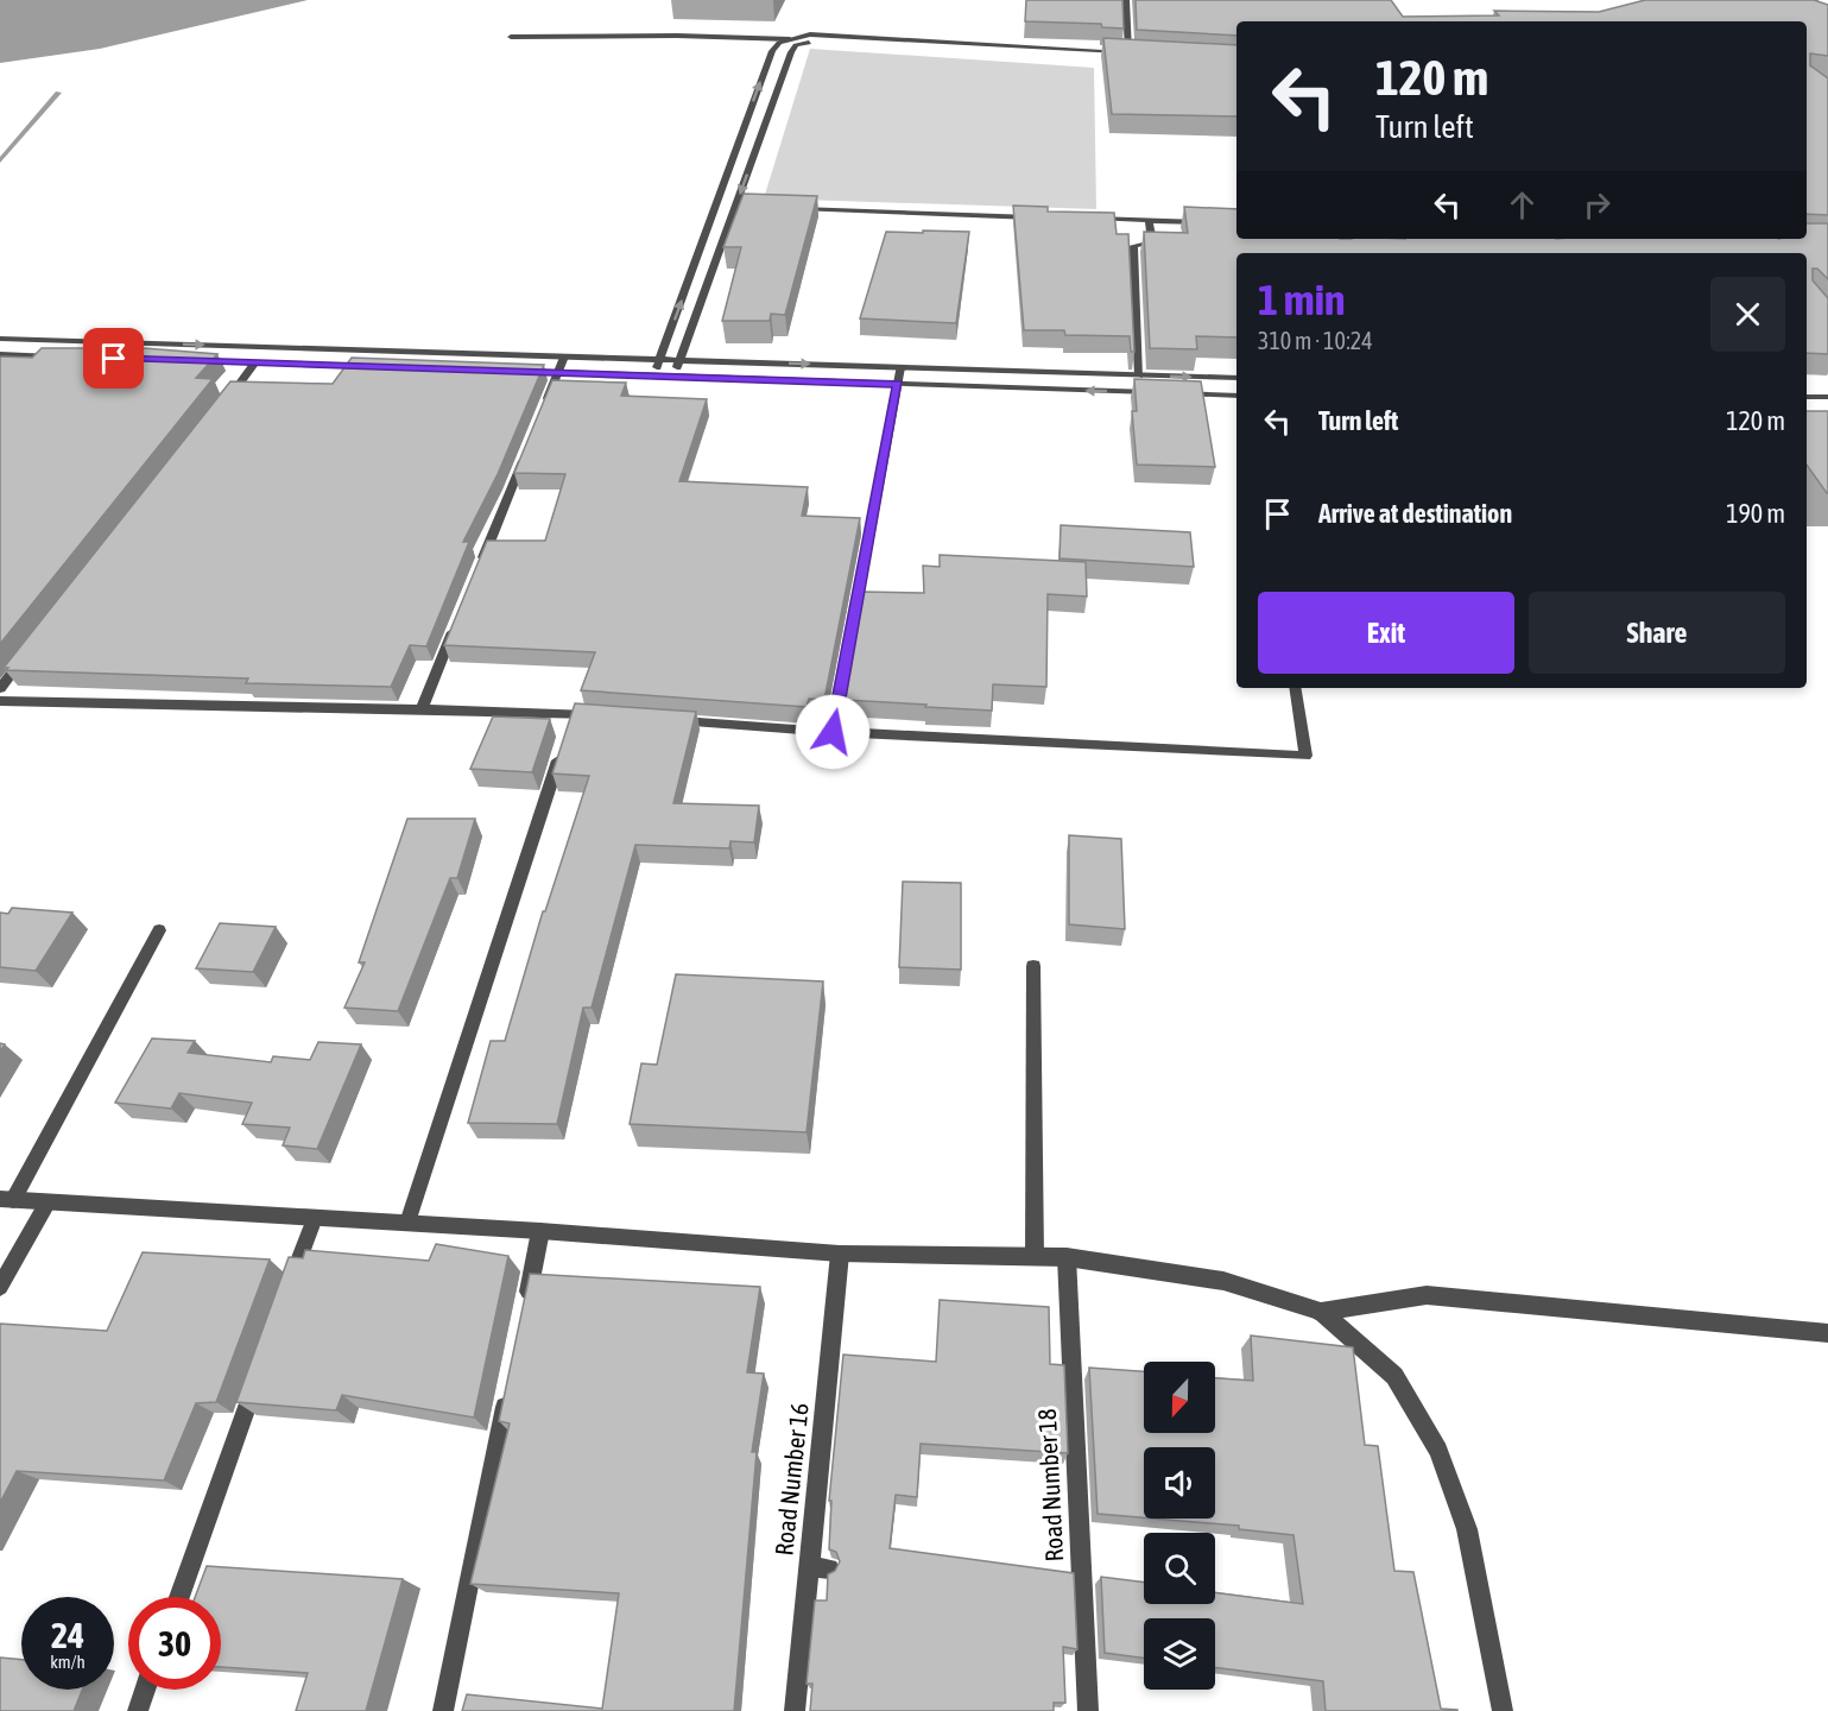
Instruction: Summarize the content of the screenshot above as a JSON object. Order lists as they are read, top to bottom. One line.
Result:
{"streets":{"street":["Road Number 16","Road Number 18"]},"north":"bottom","page":{"turn":["120 m","Turn left"],"heading":["1 min","310 m · 10:24"],"list":[{"name":"Turn left","value":"120 m"},{"name":"Arrive at destination","value":"190 m"}],"buttons":["Exit","Share"],"speed":"24 km/h","limit":"30"}}
